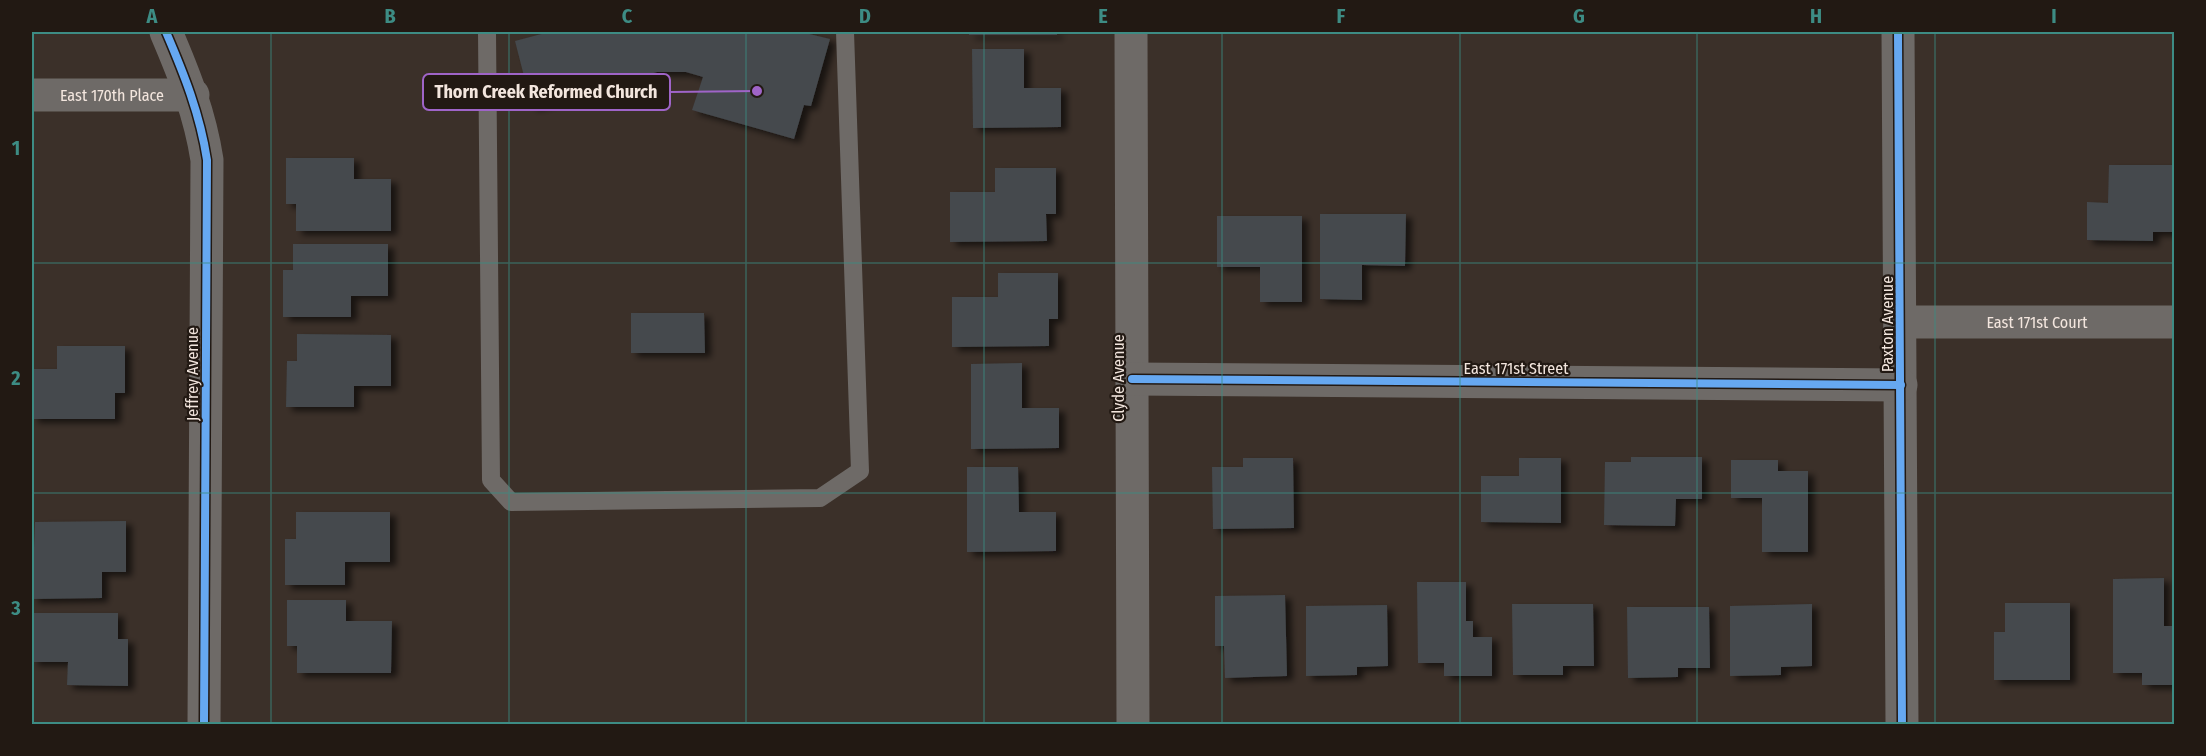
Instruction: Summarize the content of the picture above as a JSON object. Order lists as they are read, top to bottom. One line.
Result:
{"streets":{"street":["East 170th Place","East 171st Court","Paxton Avenue","East 171st Street","Jeffrey Avenue","Clyde Avenue"]},"crossings":[["East 170th Place","Jeffrey Avenue"],["East 171st Court","Paxton Avenue"],["Paxton Avenue","East 171st Street"],["East 171st Street","Clyde Avenue"]],"places":["Thorn Creek Reformed Church"],"grid":{"columns":["A","B","C","D","E","F","G","H","I"],"rows":["1","2","3"]}}
